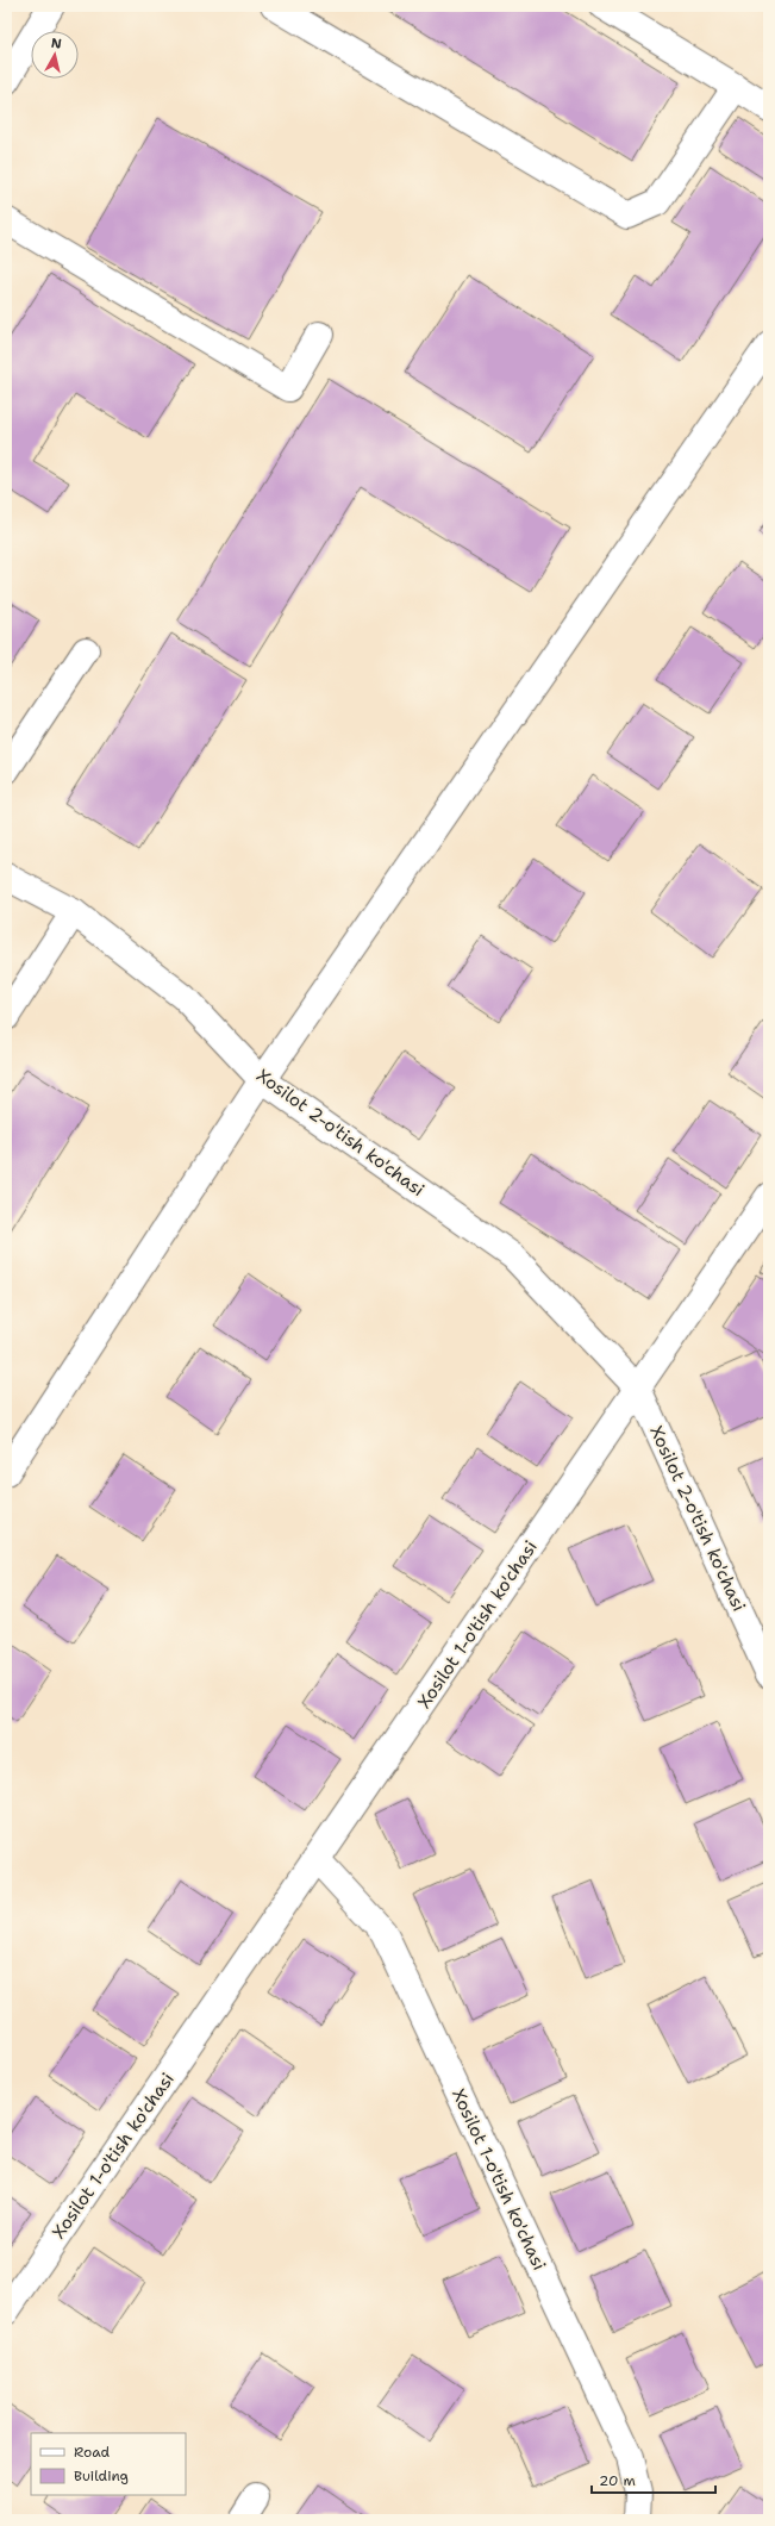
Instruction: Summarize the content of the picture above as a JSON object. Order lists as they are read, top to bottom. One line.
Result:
{"streets":{"street":["Xosilot 2-o'tish ko'chasi","Xosilot 1-o'tish ko'chasi"]},"crossings":[["Xosilot 2-o'tish ko'chasi","Xosilot 1-o'tish ko'chasi"]],"legend":["Road","Building"],"scale_bar":"20 m","north":"top"}
